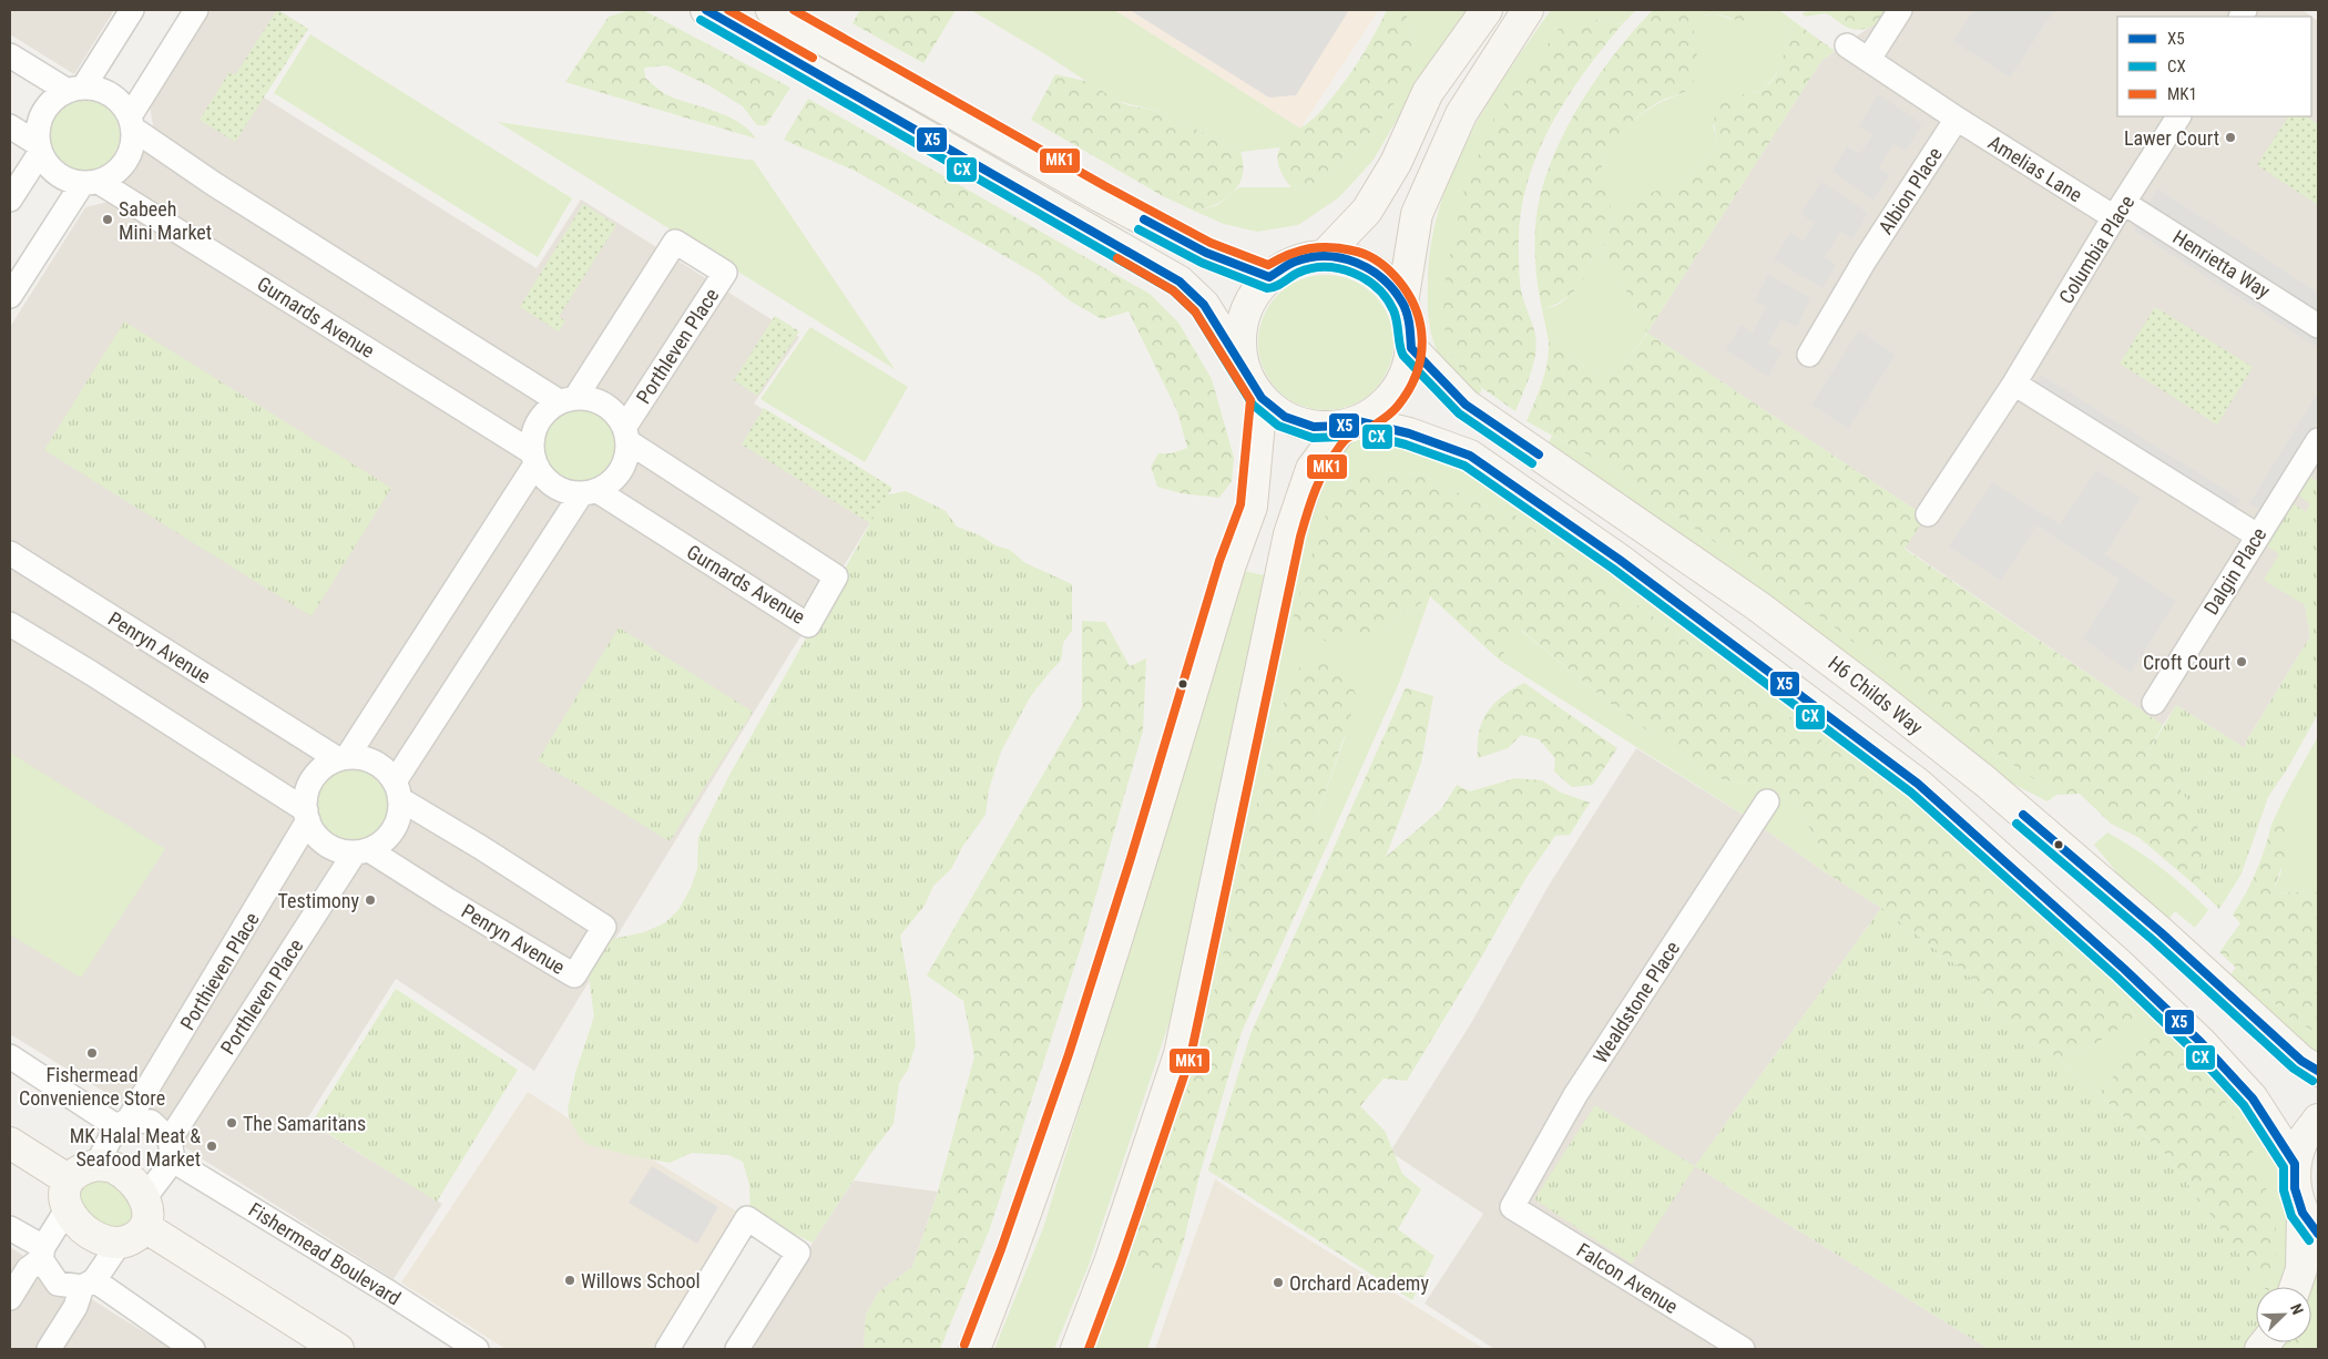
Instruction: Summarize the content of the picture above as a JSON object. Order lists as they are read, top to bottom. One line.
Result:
{"streets":{"street":["Amelias Lane","Albion Place","Columbia Place","Henrietta Way","Gurnards Avenue","Porthleven Place","Dalgin Place","Penryn Avenue","H6 Childs Way","Porthieven Place","Wealdstone Place","Fishermead Boulevard","Falcon Avenue"]},"crossings":[["Amelias Lane","Albion Place"],["Amelias Lane","Columbia Place"],["Amelias Lane","Henrietta Way"],["Columbia Place","Henrietta Way"],["Gurnards Avenue","Porthleven Place"],["Porthleven Place","Penryn Avenue"],["Porthleven Place","Porthieven Place"],["Porthleven Place","Fishermead Boulevard"],["Penryn Avenue","Porthieven Place"],["Porthieven Place","Fishermead Boulevard"],["Wealdstone Place","Falcon Avenue"]],"places":["Lawer Court","Sabeeh Mini Market","Croft Court","Testimony","Fishermead Convenience Store","The Samaritans","MK Halal Meat & Seafood Market","Willows School","Orchard Academy"],"lines":["transit line X5","transit line MK1","transit line CX"],"legend":["X5","CX","MK1"],"north":"top right"}
